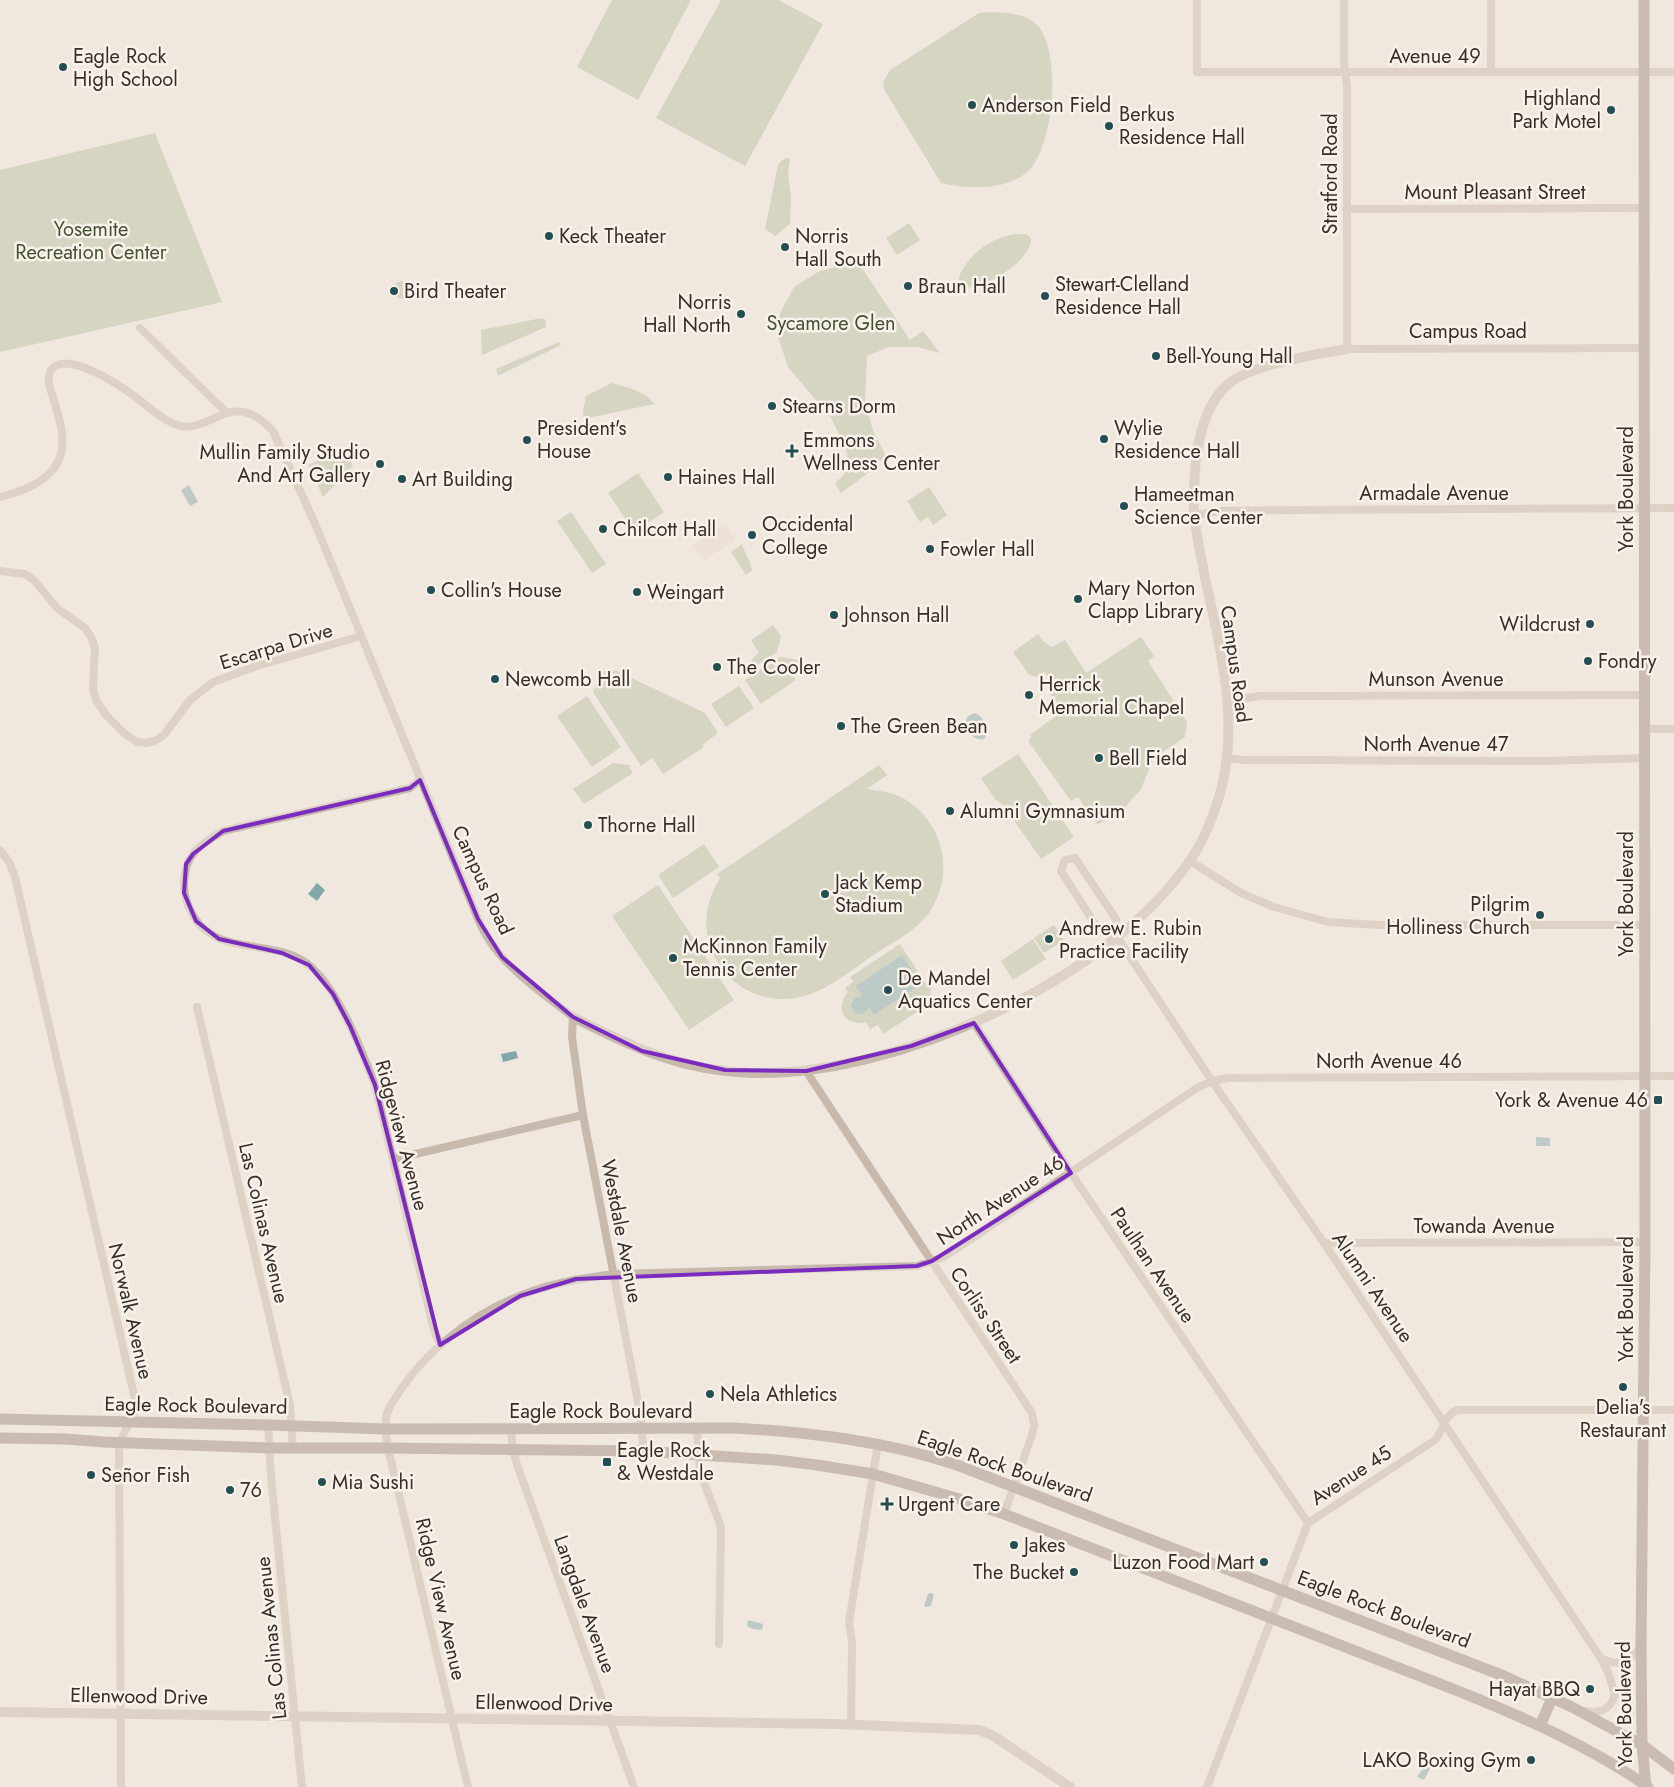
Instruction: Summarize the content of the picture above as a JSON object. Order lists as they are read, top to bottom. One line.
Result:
{"streets":{"main road":["York Boulevard","Eagle Rock Boulevard"],"street":["Avenue 49","Stratford Road","Mount Pleasant Street","Campus Road","Armadale Avenue","Escarpa Drive","Munson Avenue","North Avenue 47","North Avenue 46","Ridgeview Avenue","Las Colinas Avenue","Towanda Avenue","Westdale Avenue","Paulhan Avenue","Alumni Avenue","Norwalk Avenue","Corliss Street","Avenue 45","Ridge View Avenue","Langdale Avenue","Ellenwood Drive"]},"crossings":[["Avenue 49","Stratford Road"],["Avenue 49","York Boulevard"],["Stratford Road","Mount Pleasant Street"],["Stratford Road","Campus Road"],["Mount Pleasant Street","York Boulevard"],["Campus Road","York Boulevard"],["Campus Road","Armadale Avenue"],["Campus Road","Escarpa Drive"],["Campus Road","Munson Avenue"],["Campus Road","North Avenue 47"],["Campus Road","Ridgeview Avenue"],["Campus Road","Westdale Avenue"],["Campus Road","Paulhan Avenue"],["Campus Road","Alumni Avenue"],["Campus Road","Corliss Street"],["York Boulevard","Armadale Avenue"],["York Boulevard","Munson Avenue"],["York Boulevard","North Avenue 47"],["York Boulevard","North Avenue 46"],["York Boulevard","Towanda Avenue"],["York Boulevard","Eagle Rock Boulevard"],["York Boulevard","Avenue 45"],["North Avenue 46","Ridgeview Avenue"],["North Avenue 46","Westdale Avenue"],["North Avenue 46","Paulhan Avenue"],["North Avenue 46","Alumni Avenue"],["North Avenue 46","Corliss Street"],["North Avenue 46","Eagle Rock Boulevard"],["Las Colinas Avenue","Eagle Rock Boulevard"],["Las Colinas Avenue","Ellenwood Drive"],["Towanda Avenue","Alumni Avenue"],["Westdale Avenue","Eagle Rock Boulevard"],["Paulhan Avenue","Avenue 45"],["Alumni Avenue","Eagle Rock Boulevard"],["Alumni Avenue","Avenue 45"],["Norwalk Avenue","Eagle Rock Boulevard"],["Norwalk Avenue","Ellenwood Drive"],["Corliss Street","Eagle Rock Boulevard"],["Eagle Rock Boulevard","Avenue 45"],["Eagle Rock Boulevard","Ridge View Avenue"],["Eagle Rock Boulevard","Langdale Avenue"],["Ridge View Avenue","Ellenwood Drive"],["Langdale Avenue","Ellenwood Drive"]],"parks":["Yosemite Recreation Center","Sycamore Glen"],"places":{"other":["Eagle Rock High School","Anderson Field","Highland Park Motel","Berkus Residence Hall","Keck Theater","Norris Hall South","Braun Hall","Bird Theater","Stewart-Clelland Residence Hall","Norris Hall North","Bell-Young Hall","Stearns Dorm","Wylie Residence Hall","President's House","Mullin Family Studio And Art Gallery","Haines Hall","Art Building","Hameetman Science Center","Chilcott Hall","Occidental College","Fowler Hall","Collin's House","Weingart","Mary Norton Clapp Library","Johnson Hall","Wildcrust","Fondry","The Cooler","Newcomb Hall","Herrick Memorial Chapel","The Green Bean","Bell Field","Alumni Gymnasium","Thorne Hall","Jack Kemp Stadium","Pilgrim Holliness Church","Andrew E. Rubin Practice Facility","McKinnon Family Tennis Center","De Mandel Aquatics Center","Delia's Restaurant","Nela Athletics","Señor Fish","Mia Sushi","76","Jakes","Luzon Food Mart","The Bucket","Hayat BBQ","LAKO Boxing Gym"],"health":["Emmons Wellness Center","Urgent Care"],"transit":["York & Avenue 46","Eagle Rock & Westdale"]}}
